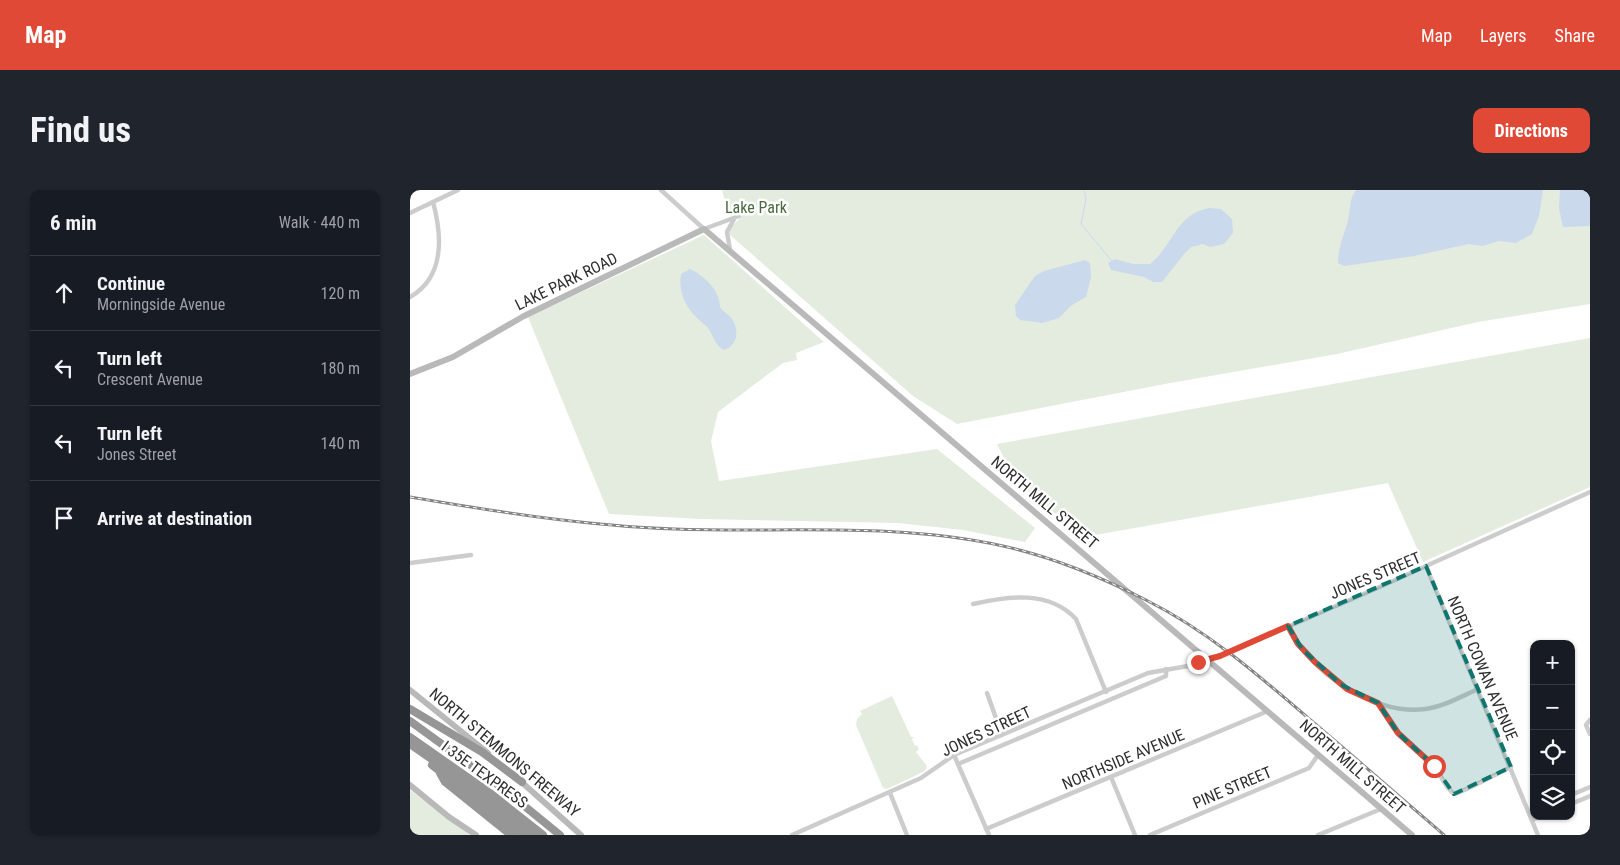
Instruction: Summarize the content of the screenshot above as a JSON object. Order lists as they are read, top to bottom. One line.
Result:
{"streets":{"highway":["NORTH STEMMONS FREEWAY","I 35E TEXPRESS"],"main road":["LAKE PARK ROAD","NORTH MILL STREET"],"street":["JONES STREET","NORTH COWAN AVENUE","NORTHSIDE AVENUE","PINE STREET"]},"crossings":[["LAKE PARK ROAD","NORTH MILL STREET"],["NORTH MILL STREET","JONES STREET"],["NORTH MILL STREET","NORTHSIDE AVENUE"],["NORTH MILL STREET","PINE STREET"],["JONES STREET","NORTH COWAN AVENUE"]],"parks":["Lake Park"],"page":{"header":"Map","nav":["Map","Layers","Share"],"buttons":"Directions","title":"Find us","heading":["6 min","Walk · 440 m"],"list":[["Continue","Morningside Avenue","120 m"],["Turn left","Crescent Avenue","180 m"],["Turn left","Jones Street","140 m"],"Arrive at destination"],"map_buttons":["+","−"]}}
